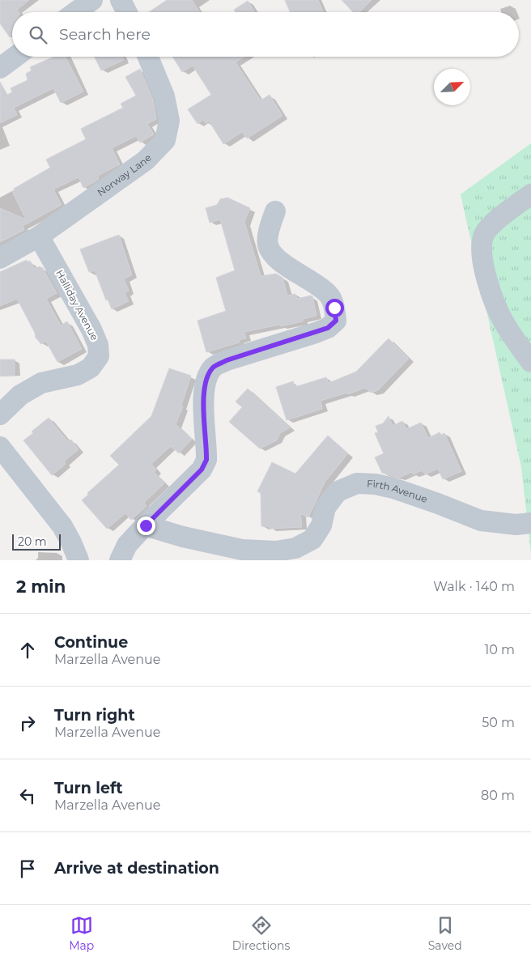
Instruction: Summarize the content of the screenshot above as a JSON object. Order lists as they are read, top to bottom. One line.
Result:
{"streets":{"street":["Norway Lane","Halliday Avenue","Firth Avenue"]},"crossings":[["Norway Lane","Halliday Avenue"]],"scale_bar":"20 m","north":"top right","page":{"search":"Search here","scale":"20 m","heading":["2 min","Walk · 140 m"],"list":[["Continue","Marzella Avenue","10 m"],["Turn right","Marzella Avenue","50 m"],["Turn left","Marzella Avenue","80 m"],"Arrive at destination"],"nav":["Map","Directions","Saved"]}}
